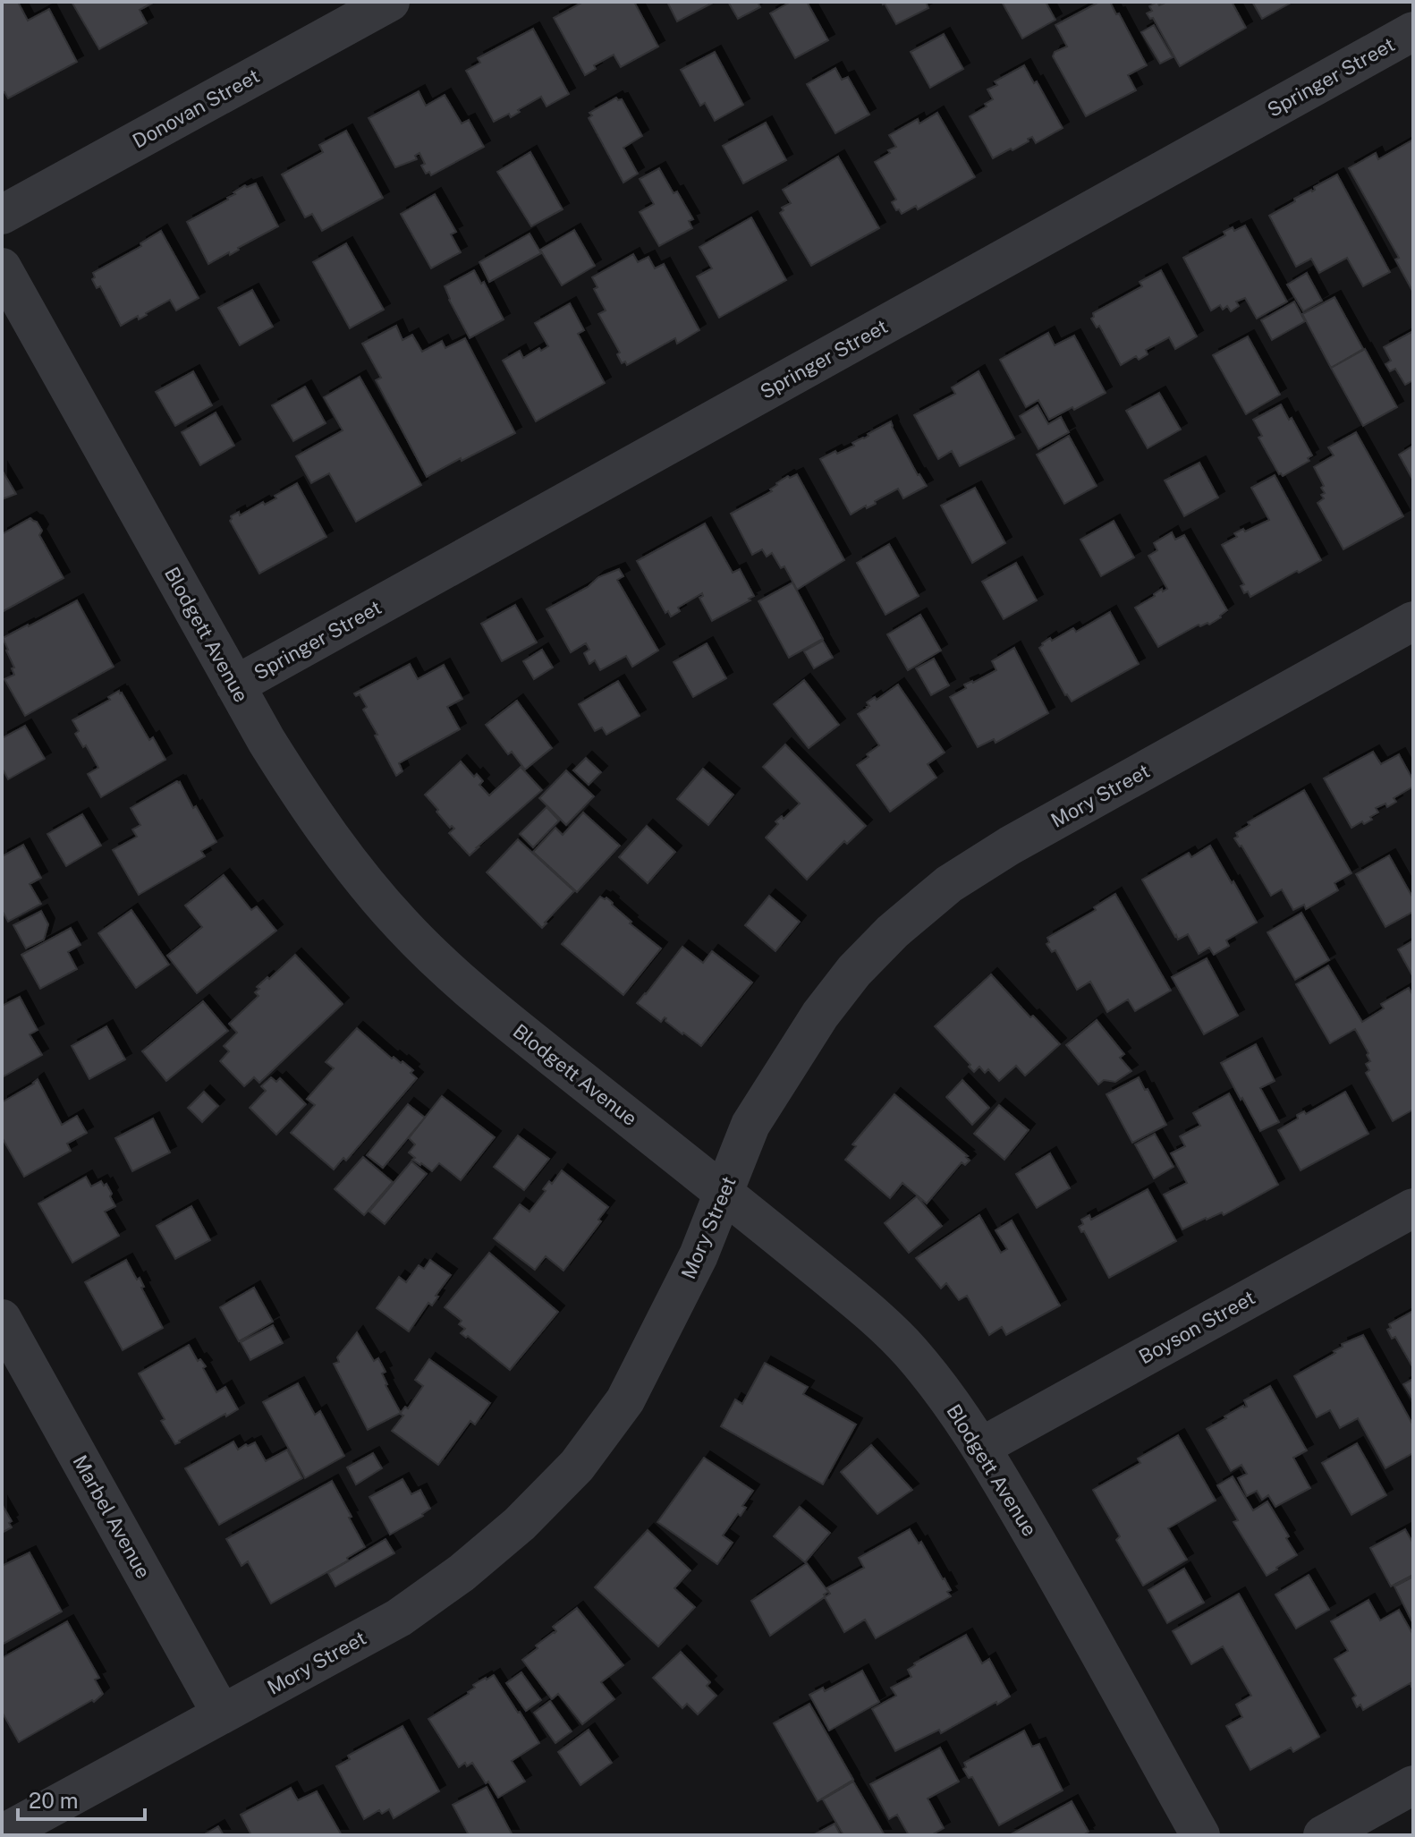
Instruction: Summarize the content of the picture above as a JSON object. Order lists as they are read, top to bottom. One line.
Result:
{"streets":{"street":["Springer Street","Donovan Street","Blodgett Avenue","Mory Street","Boyson Street","Marbel Avenue"]},"crossings":[["Springer Street","Blodgett Avenue"],["Blodgett Avenue","Mory Street"],["Blodgett Avenue","Boyson Street"],["Mory Street","Marbel Avenue"]],"scale_bar":"20 m"}
